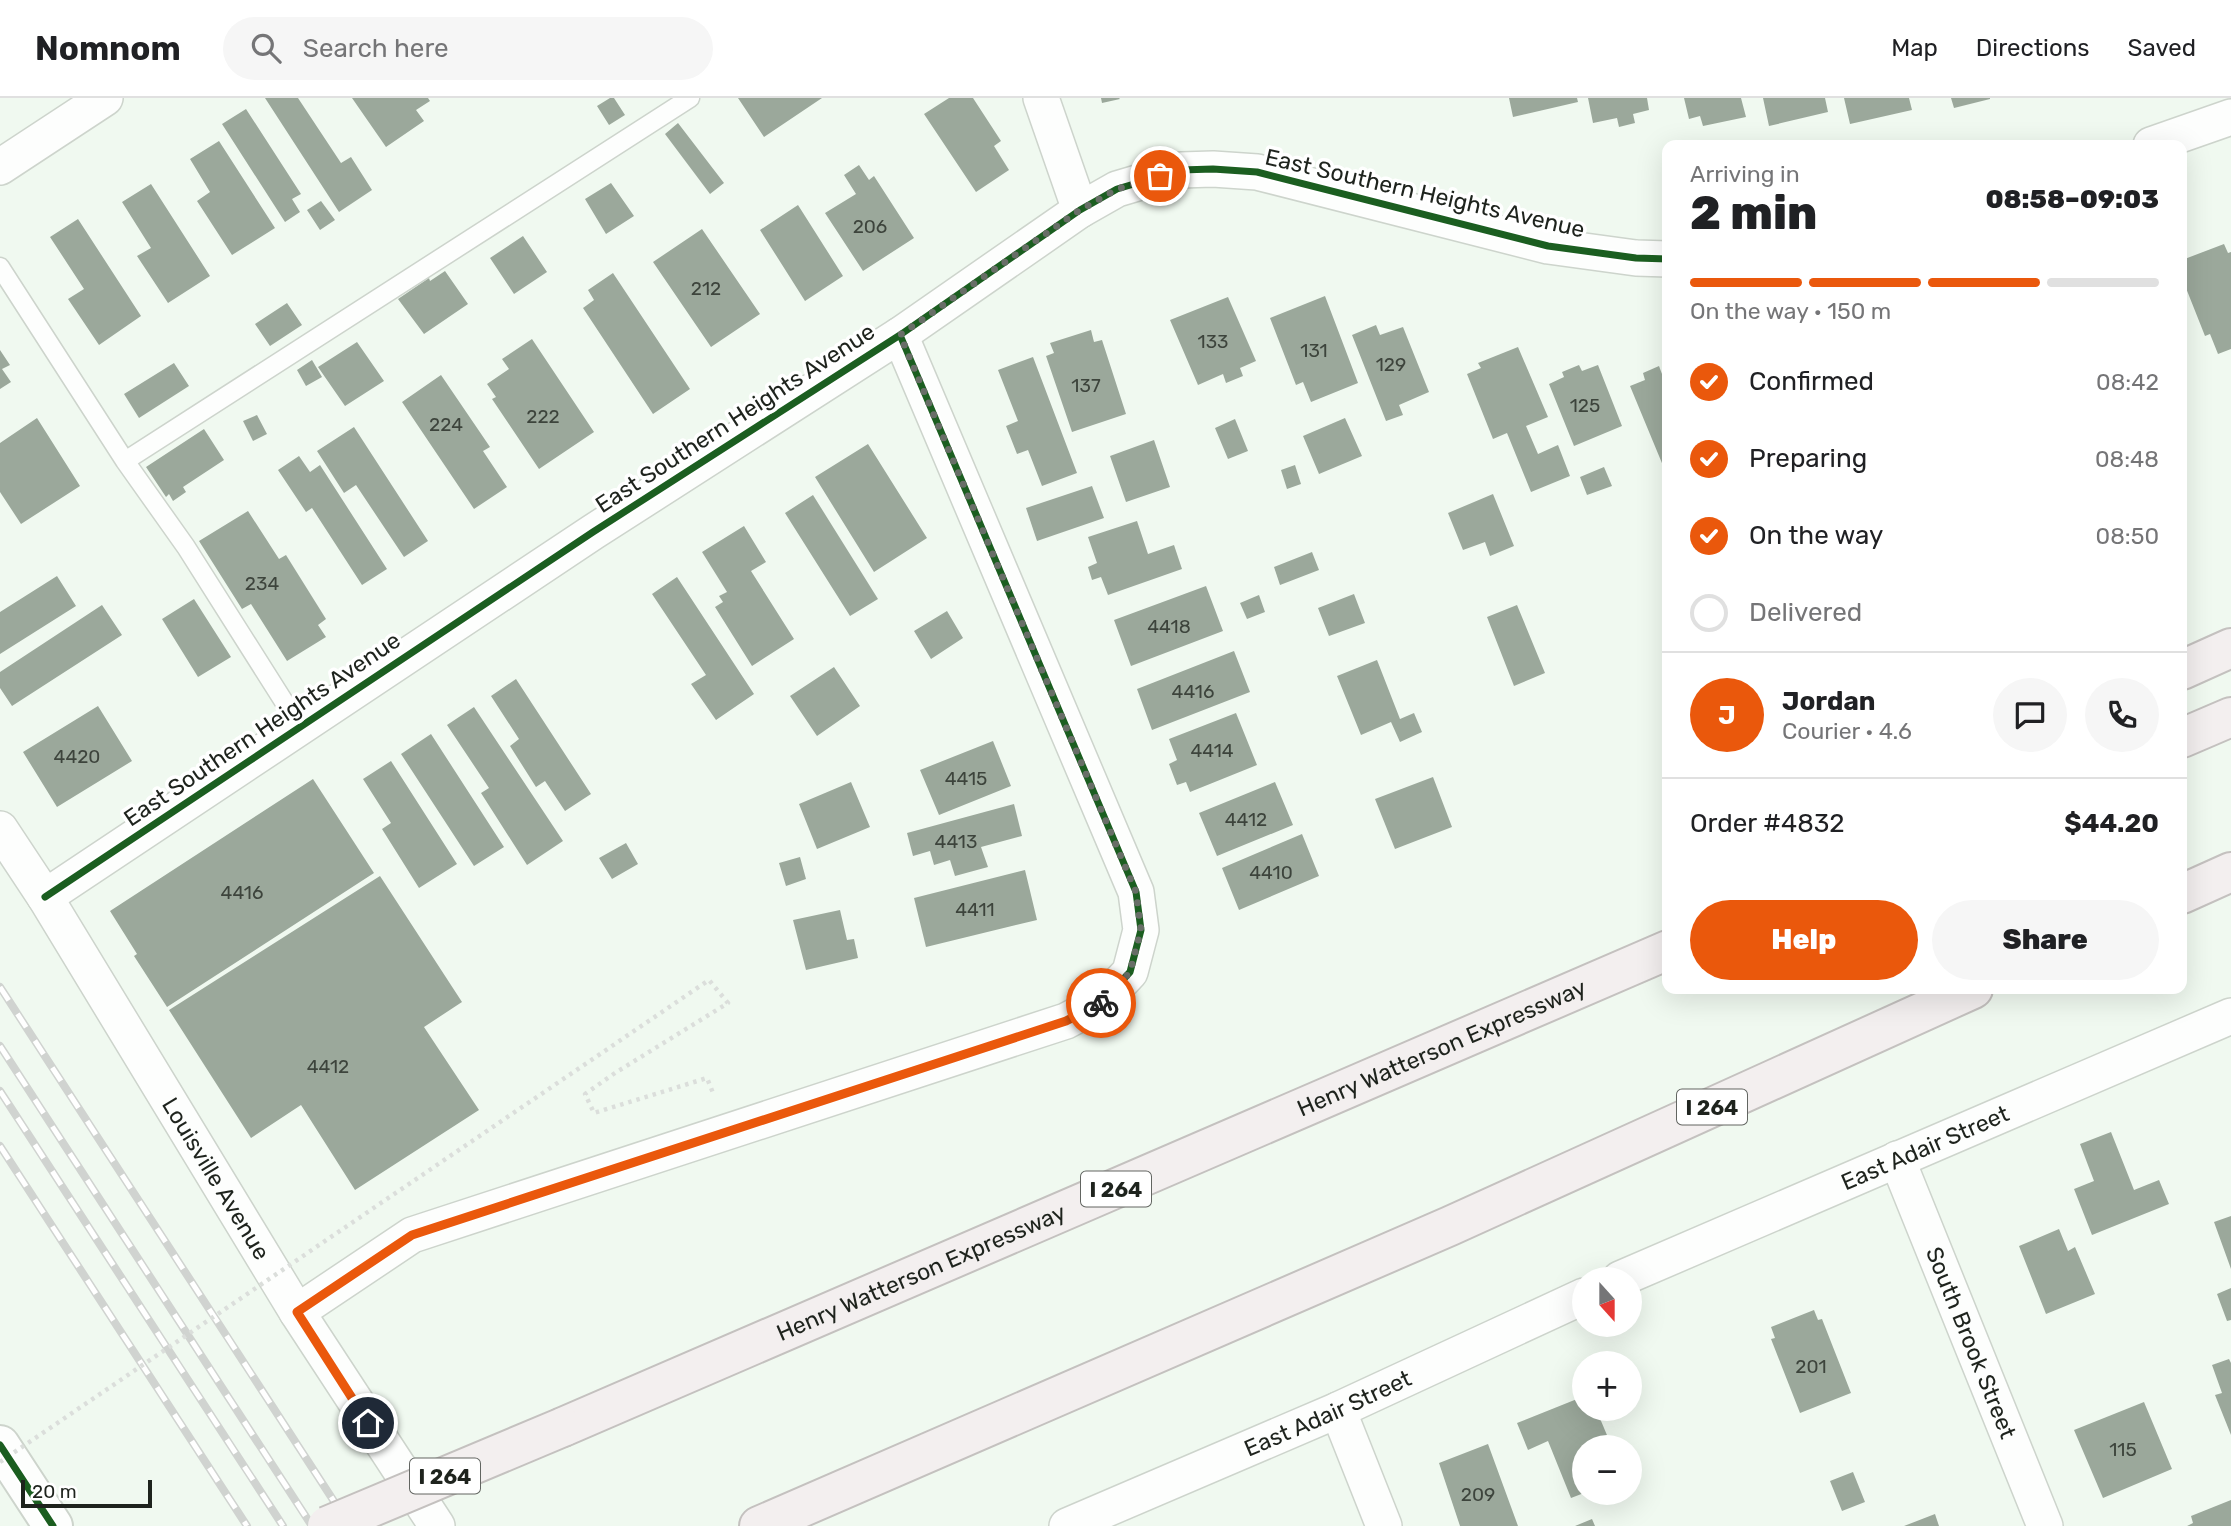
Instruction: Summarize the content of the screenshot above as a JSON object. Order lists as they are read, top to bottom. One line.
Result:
{"streets":{"highway":["Henry Watterson Expressway","I 264"],"street":["East Southern Heights Avenue","East Adair Street","Louisville Avenue","South Brook Street"]},"crossings":[["East Southern Heights Avenue","Louisville Avenue"],["East Adair Street","South Brook Street"]],"house_numbers":["206","212","133","131","129","137","125","222","224","234","4418","4416","4414","4420","4415","4412","4413","4410","4416","4411","4412","201","115","209"],"scale_bar":"20 m","north":"bottom","page":{"header":"Nomnom","search":"Search here","nav":["Map","Directions","Saved"],"heading":["2 min","Arriving in","08:58–09:03"],"panel":["Jordan","Courier · 4.6","Order #4832","$44.20"],"bar":"On the way · 150 m","list":[["Confirmed","08:42"],["Preparing","08:48"],["On the way","08:50"],"Delivered"],"round":"J","buttons":["Help","Share"],"map_buttons":["+","−"],"scale":"20 m"}}
